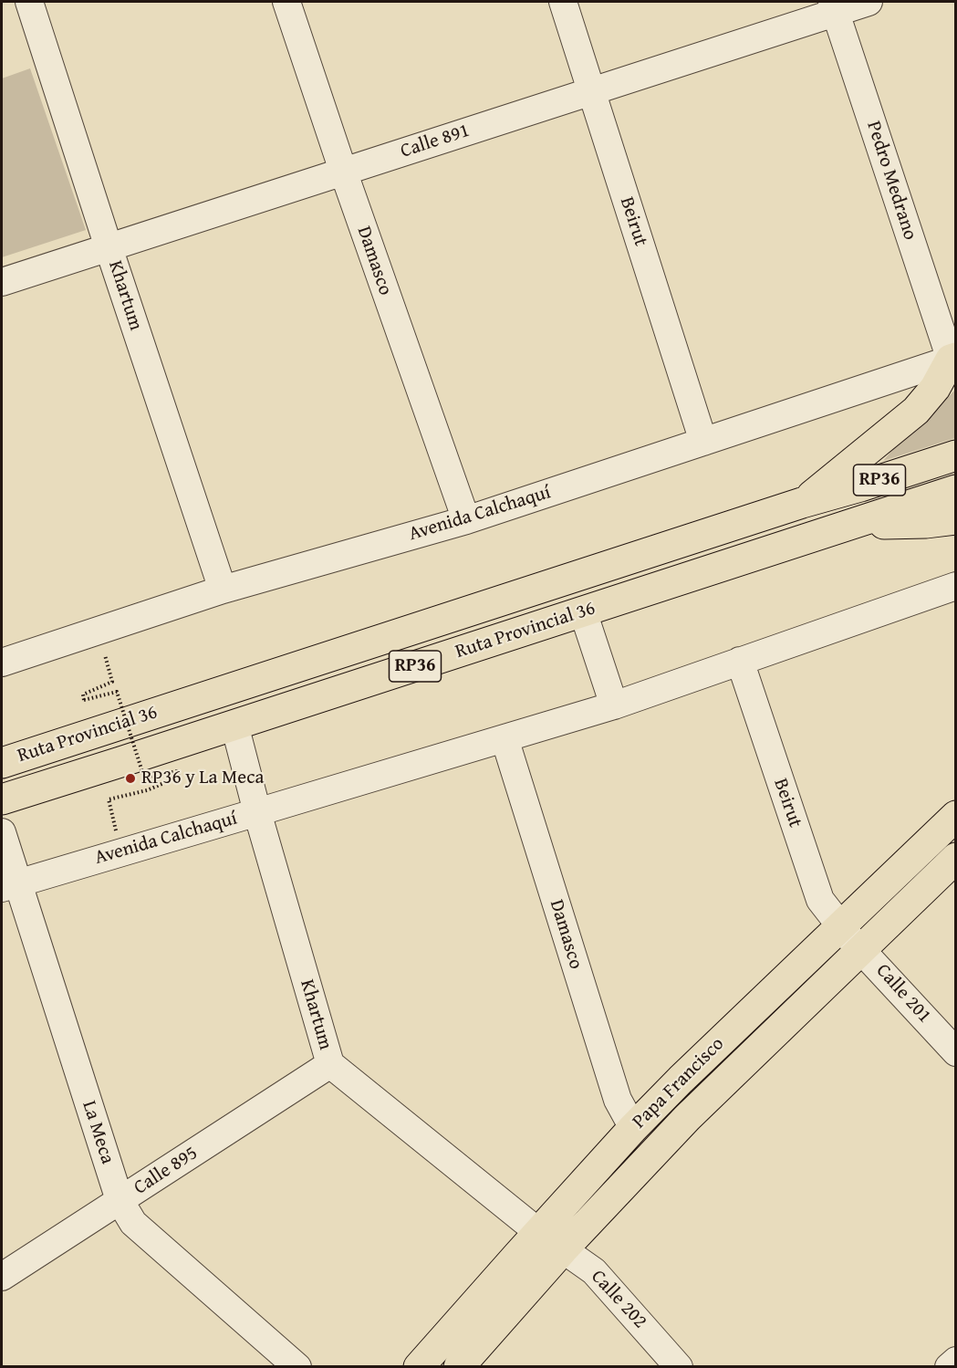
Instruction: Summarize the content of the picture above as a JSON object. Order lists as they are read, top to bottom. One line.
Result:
{"streets":{"main road":["RP36","Ruta Provincial 36","Papa Francisco"],"street":["Calle 891","Pedro Medrano","Beirut","Damasco","Khartum","Avenida Calchaquí","Calle 201","La Meca","Calle 895","Calle 202"]},"crossings":[["Calle 891","Pedro Medrano"],["Calle 891","Beirut"],["Calle 891","Damasco"],["Calle 891","Khartum"],["Pedro Medrano","Avenida Calchaquí"],["Beirut","Avenida Calchaquí"],["Beirut","Calle 201"],["Beirut","Papa Francisco"],["Damasco","Avenida Calchaquí"],["Damasco","Papa Francisco"],["Khartum","Avenida Calchaquí"],["Khartum","Ruta Provincial 36"],["Khartum","Papa Francisco"],["Khartum","Calle 895"],["Khartum","Calle 202"],["Avenida Calchaquí","La Meca"],["Calle 201","Papa Francisco"],["Papa Francisco","Calle 202"],["La Meca","Calle 895"]],"places":["RP36 y La Meca"]}
